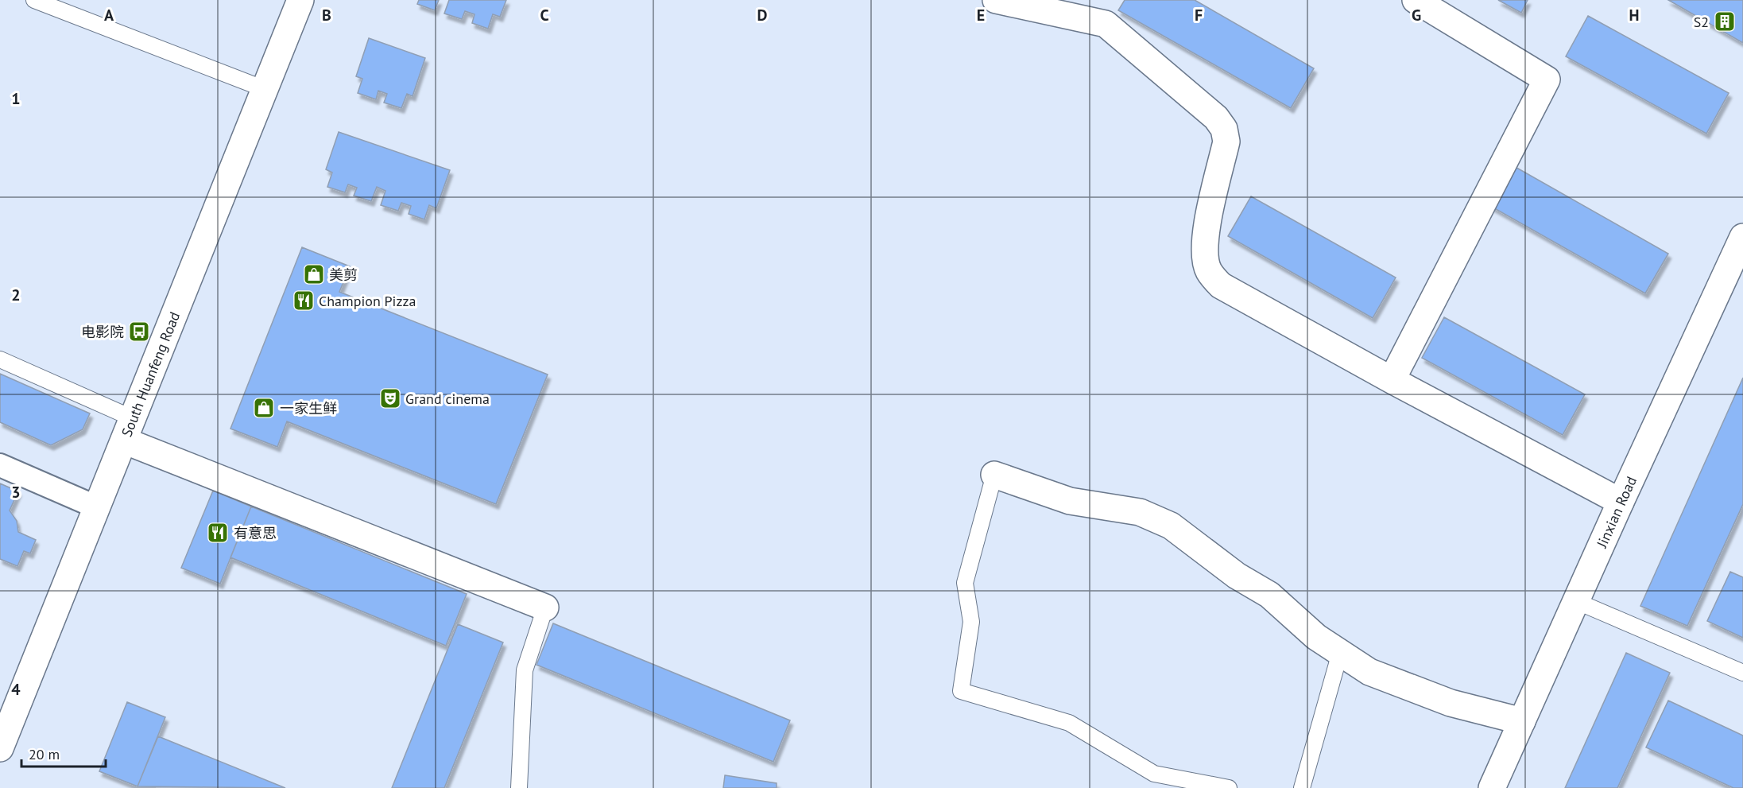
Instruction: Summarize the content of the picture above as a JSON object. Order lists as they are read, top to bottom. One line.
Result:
{"streets":{"street":["South Huanfeng Road","Jinxian Road"]},"places":{"building":["S2"],"shop":["美剪","一家生鲜"],"restaurant":["Champion Pizza","有意思"],"bus stop":["电影院"],"theatre":["Grand cinema"]},"scale_bar":"20 m","grid":{"columns":["A","B","C","D","E","F","G","H"],"rows":["1","2","3","4"]}}
